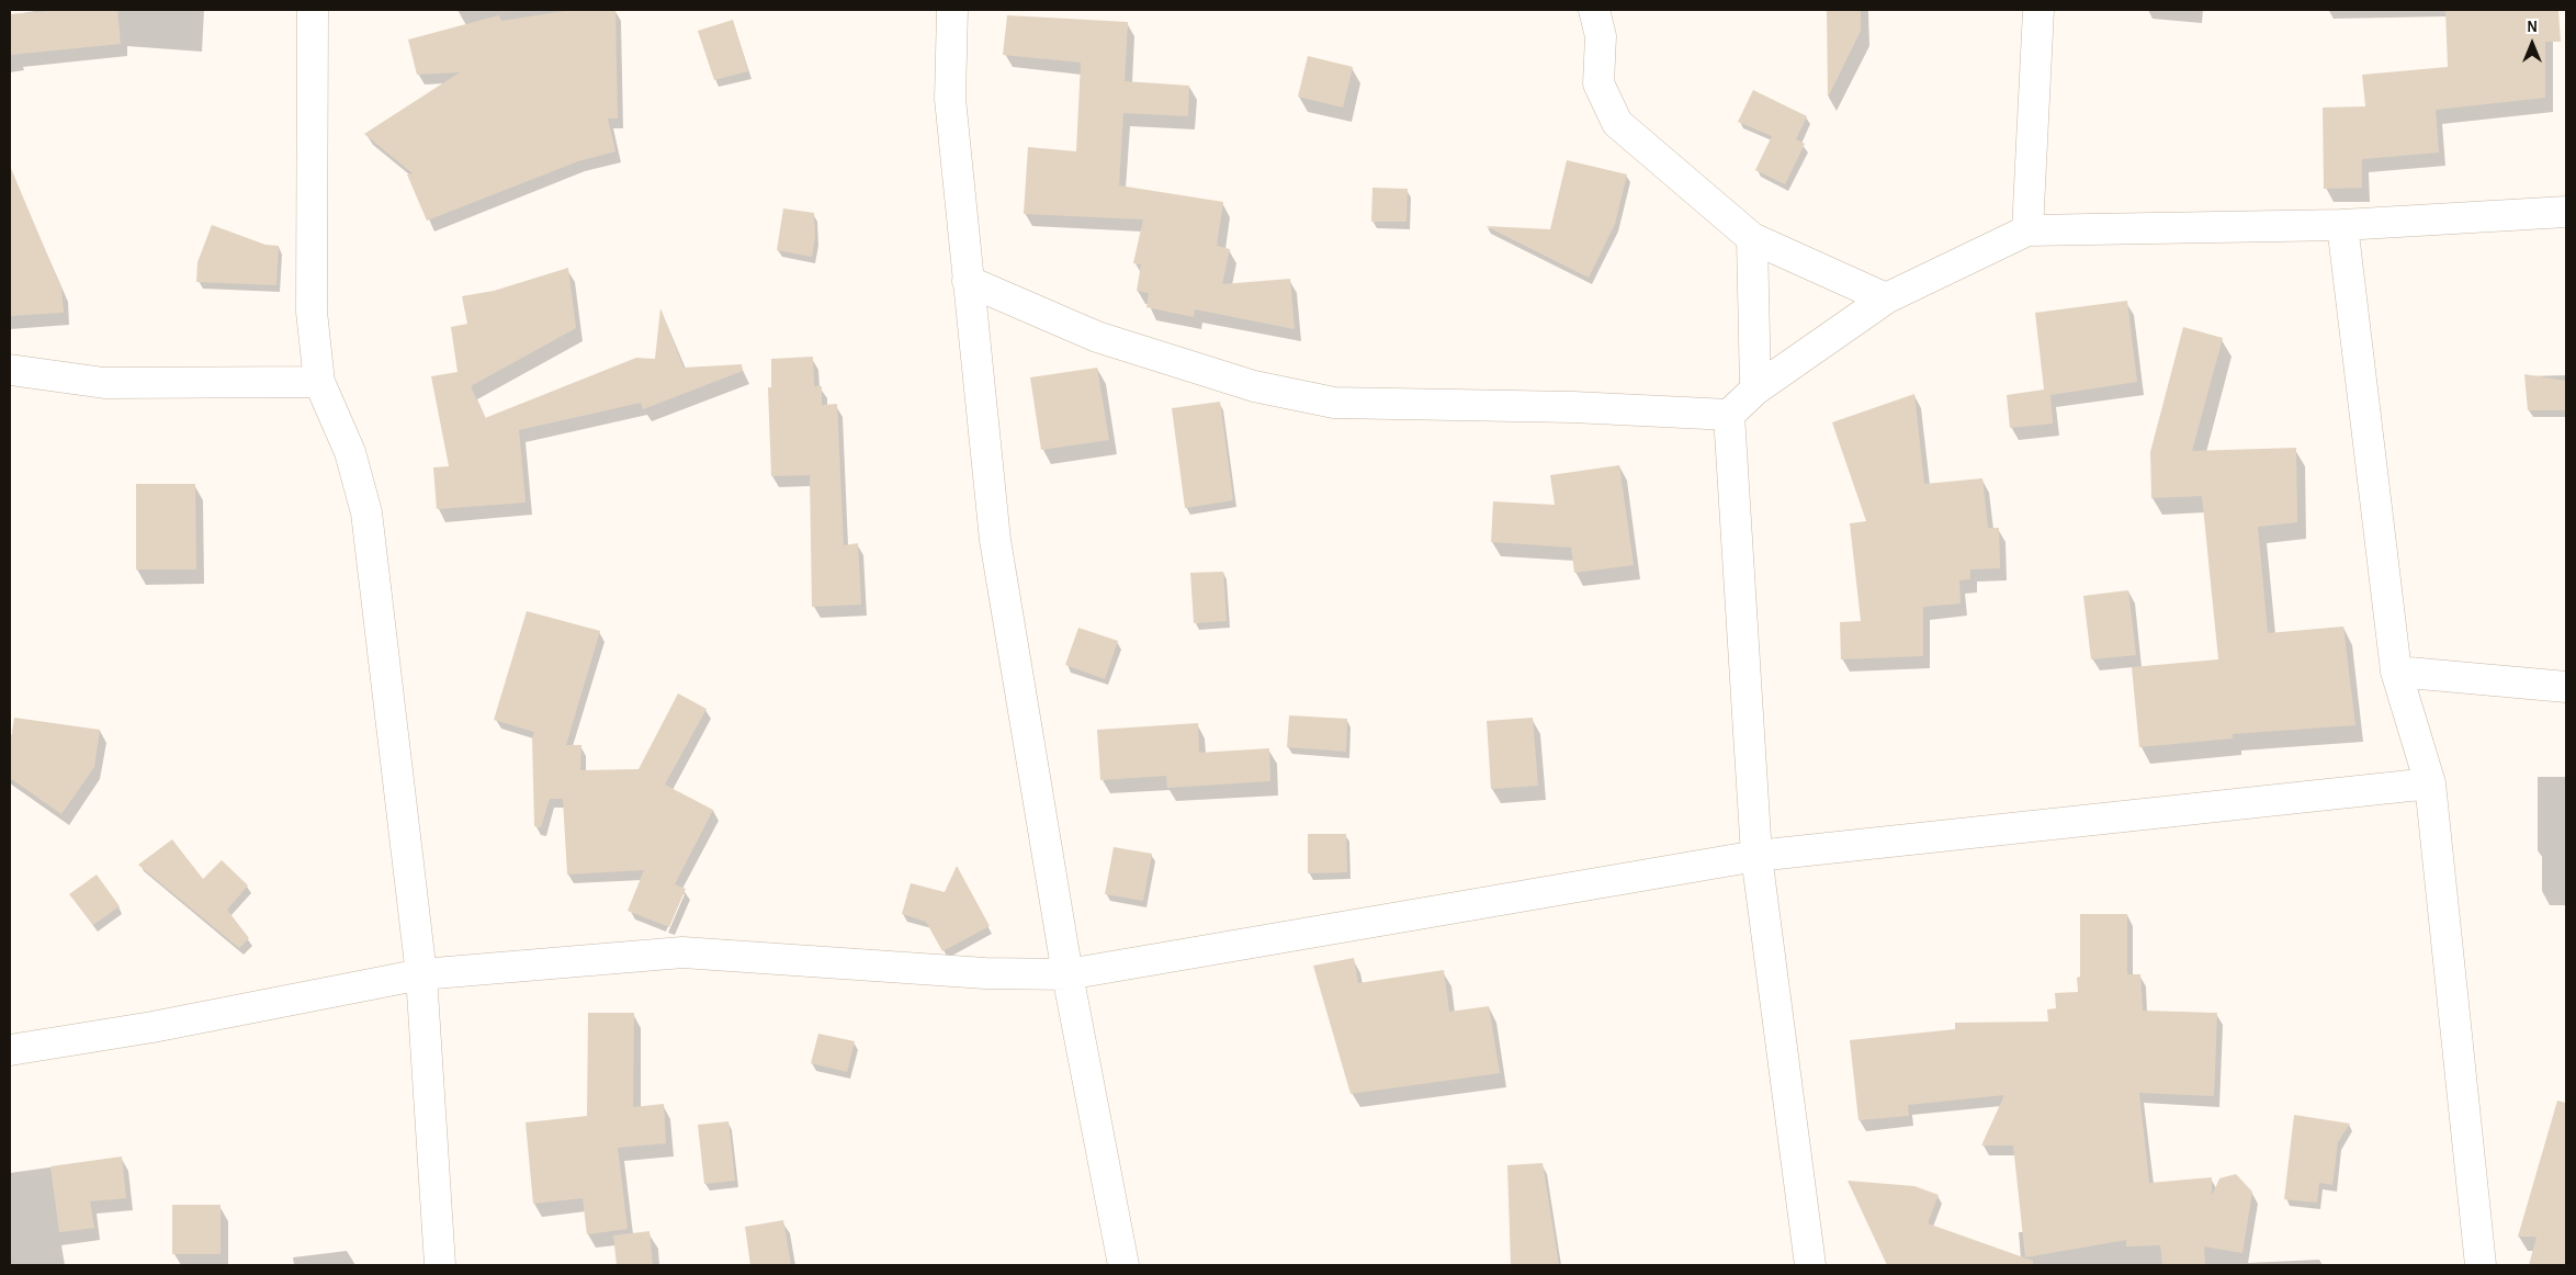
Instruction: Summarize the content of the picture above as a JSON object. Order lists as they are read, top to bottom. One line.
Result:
{"north":"top"}
